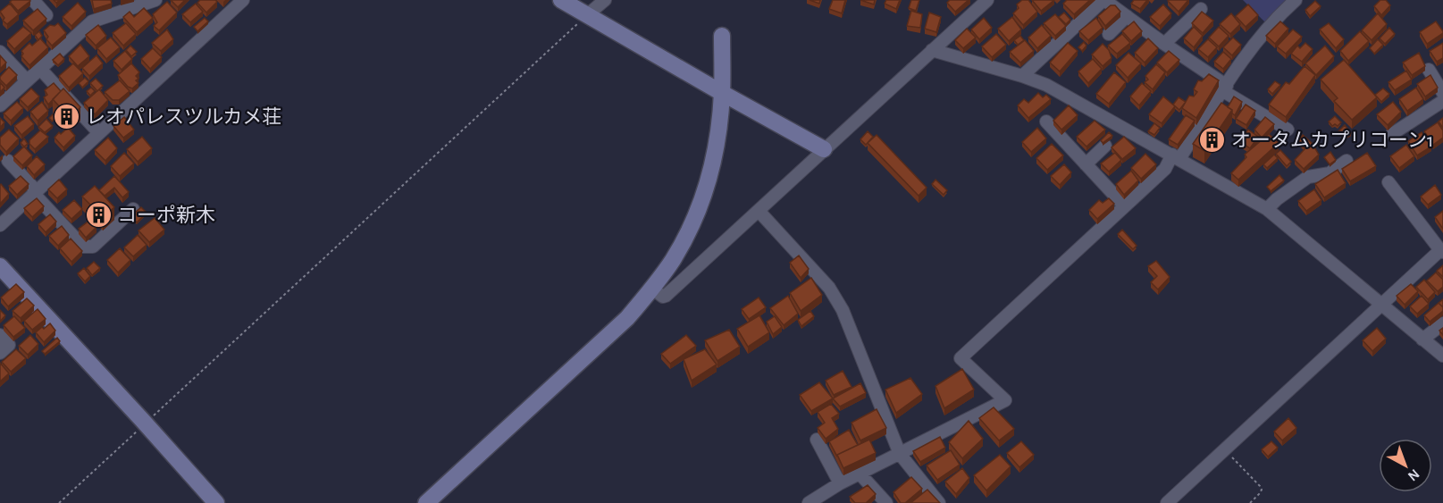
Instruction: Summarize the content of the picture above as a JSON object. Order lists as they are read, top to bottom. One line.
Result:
{"places":{"building":["レオパレスツルカメ荘","オータムカプリコーン1","コーポ新木"]},"north":"bottom right"}
